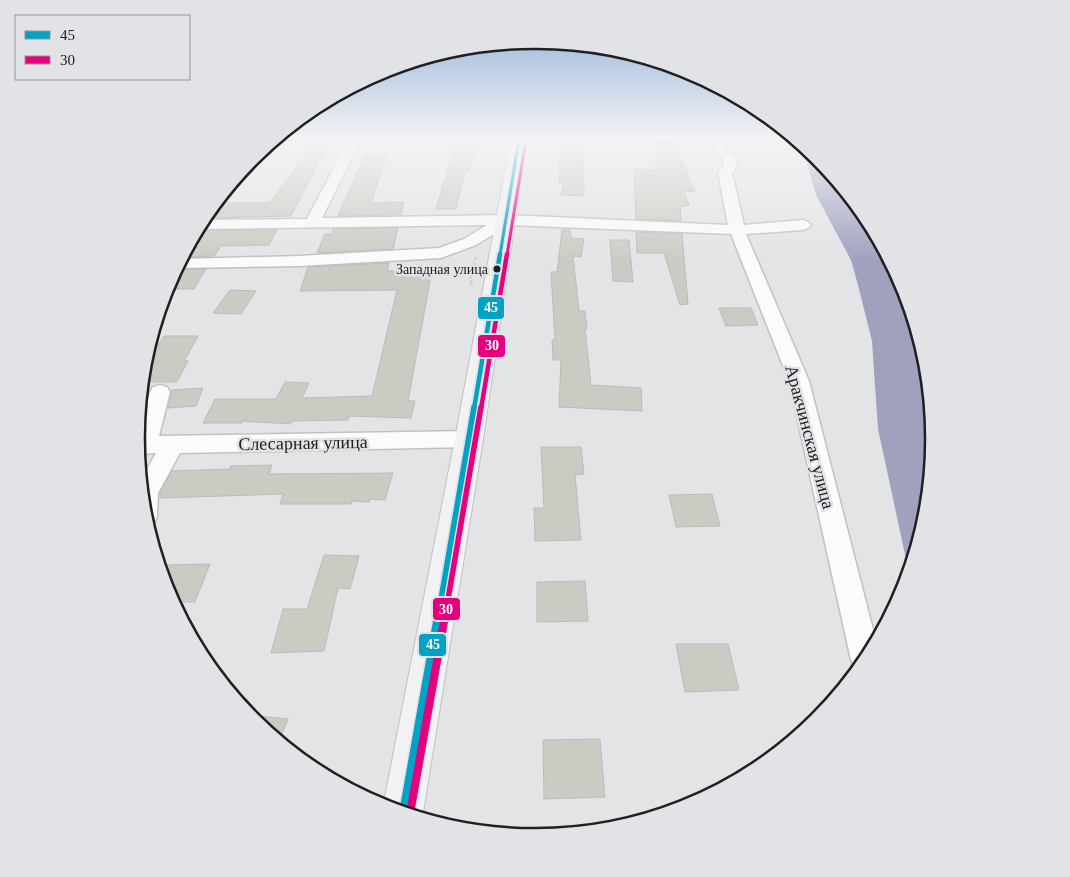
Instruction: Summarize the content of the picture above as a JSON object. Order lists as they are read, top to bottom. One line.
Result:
{"streets":{"street":["Аракчинская улица","Слесарная улица"]},"places":["Западная улица"],"lines":["transit line 45","transit line 30"],"legend":["45","30"]}
